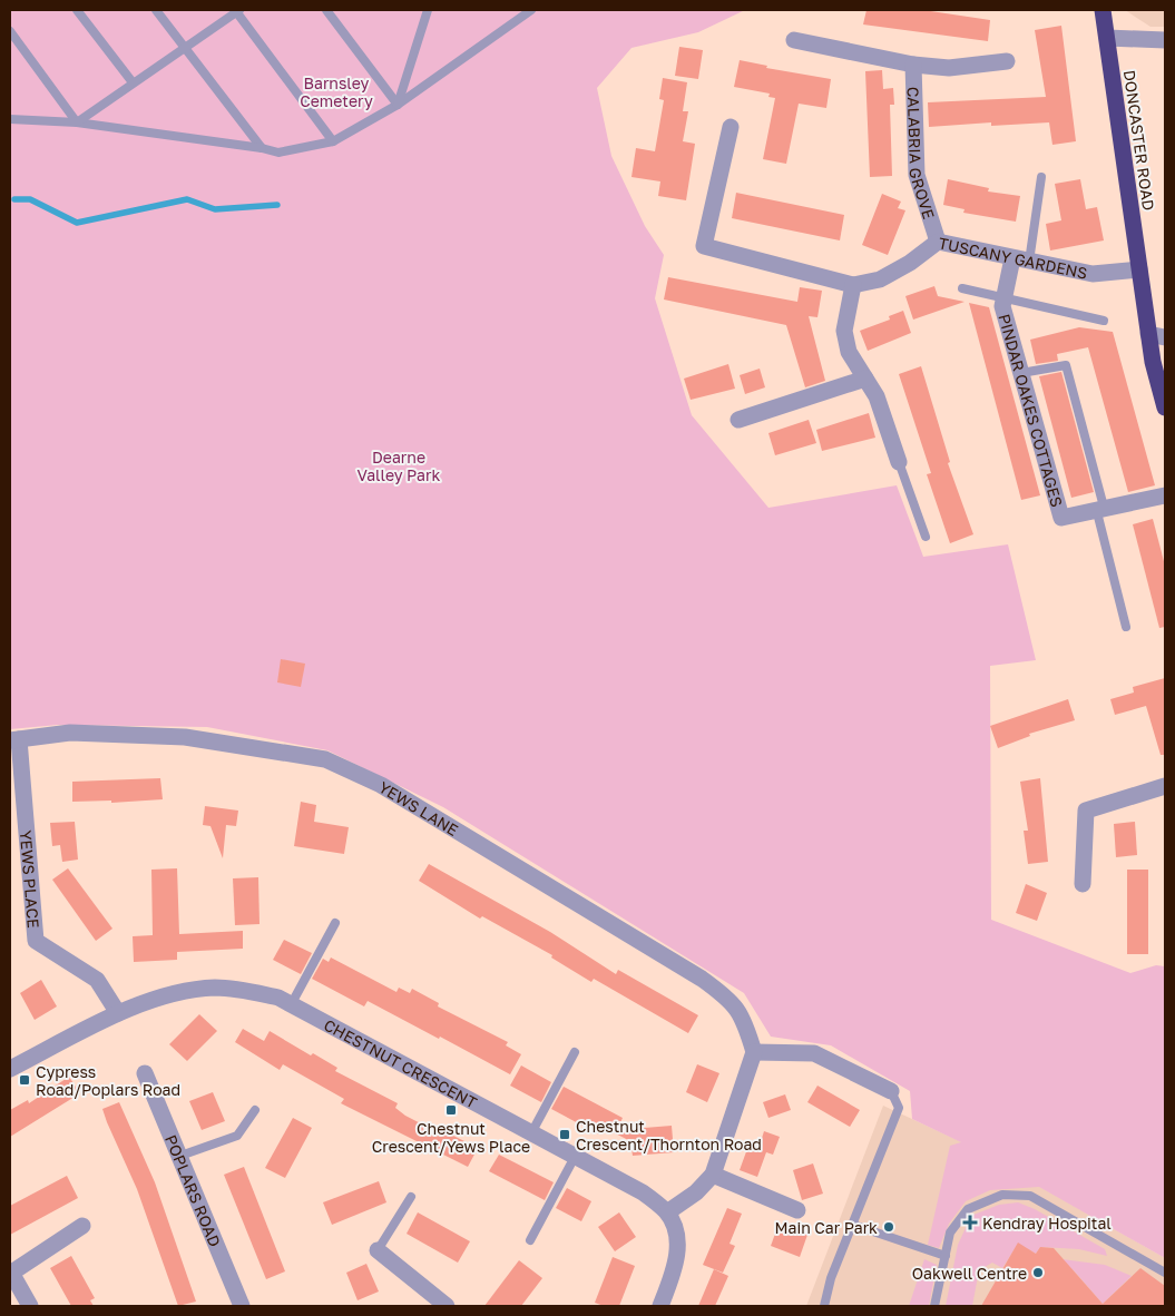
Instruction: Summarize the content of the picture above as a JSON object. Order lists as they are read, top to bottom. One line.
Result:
{"streets":{"highway":["DONCASTER ROAD"],"street":["CALABRIA GROVE","TUSCANY GARDENS","PINDAR OAKES COTTAGES","YEWS LANE","YEWS PLACE","CHESTNUT CRESCENT","POPLARS ROAD"]},"crossings":[["DONCASTER ROAD","TUSCANY GARDENS"],["CALABRIA GROVE","TUSCANY GARDENS"],["TUSCANY GARDENS","PINDAR OAKES COTTAGES"],["YEWS LANE","YEWS PLACE"],["YEWS PLACE","CHESTNUT CRESCENT"]],"parks":["Barnsley Cemetery","Dearne Valley Park"],"places":{"transit":["Cypress Road/Poplars Road","Chestnut Crescent/Yews Place","Chestnut Crescent/Thornton Road"],"health":["Kendray Hospital"],"other":["Main Car Park","Oakwell Centre"]}}
